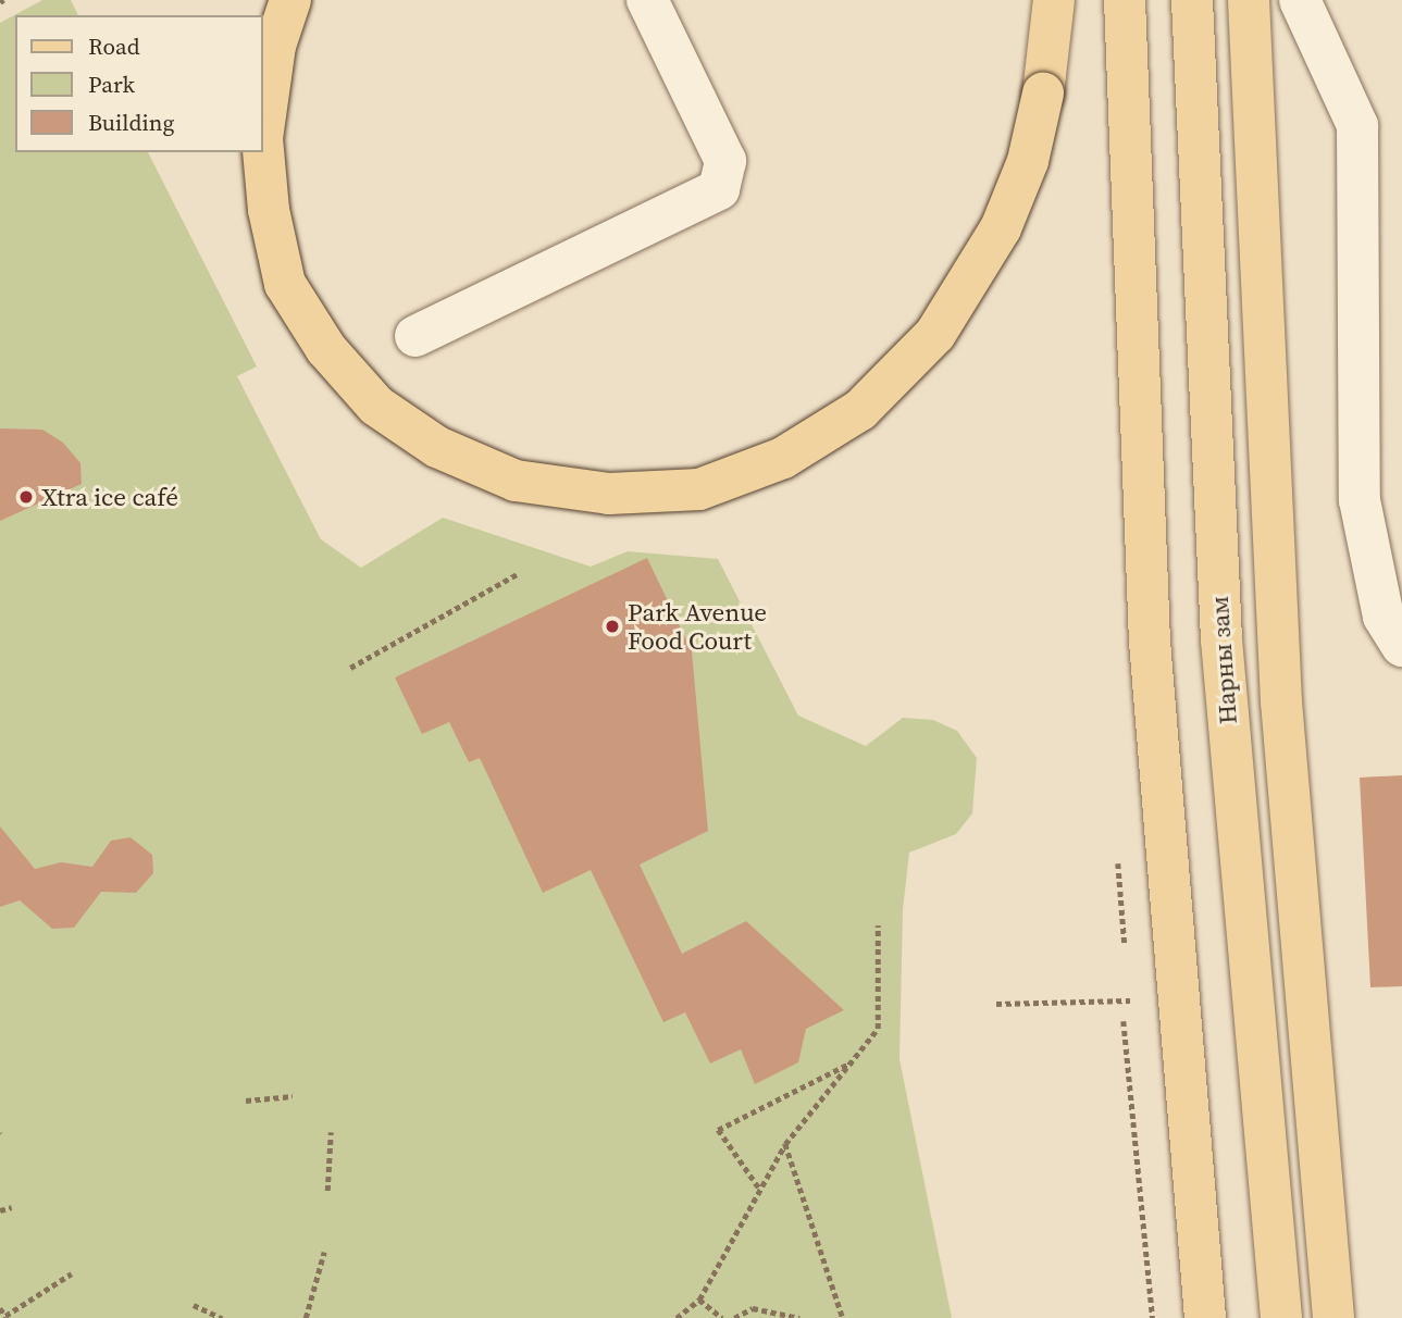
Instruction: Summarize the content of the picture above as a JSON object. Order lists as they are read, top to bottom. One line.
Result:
{"streets":{"main road":["Нарны зам"]},"places":["Xtra ice café","Park Avenue Food Court"],"legend":["Road","Park","Building"]}
